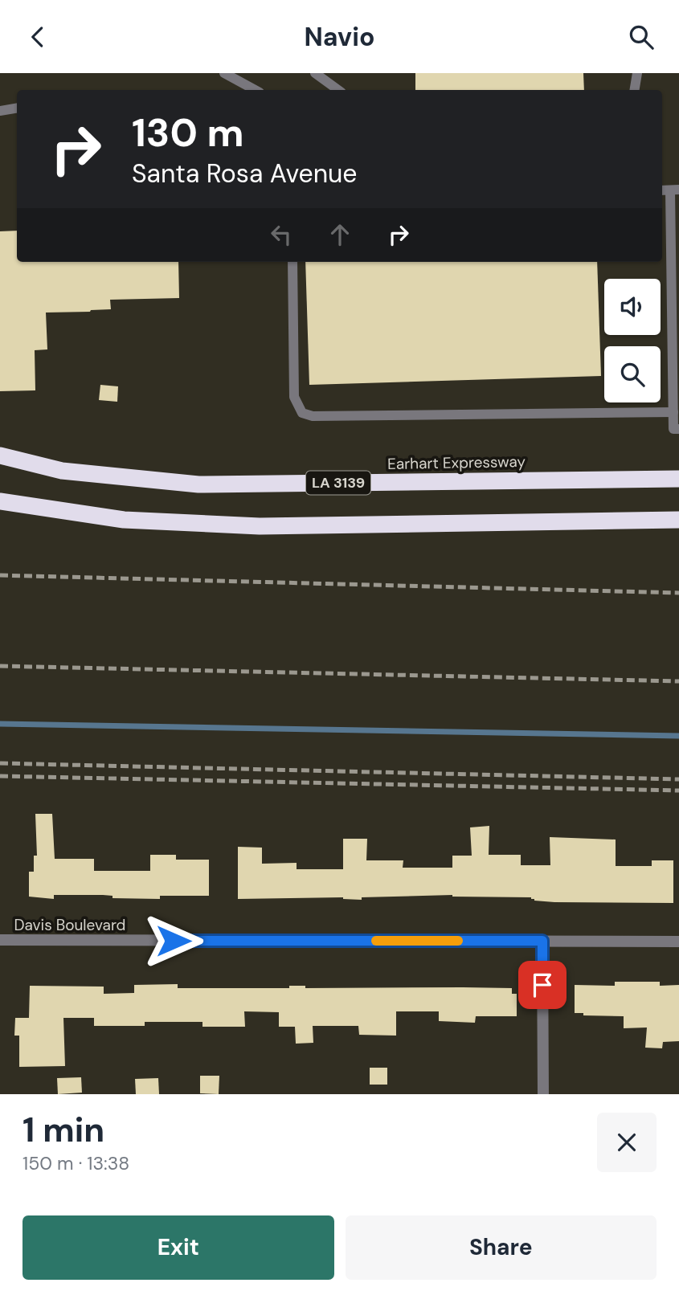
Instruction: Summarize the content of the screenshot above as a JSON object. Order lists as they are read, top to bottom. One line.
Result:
{"streets":{"highway":["Earhart Expressway","LA 3139"],"street":["Davis Boulevard"]},"page":{"header":"Navio","turn":["130 m","Santa Rosa Avenue"],"heading":["1 min","150 m · 13:38"],"buttons":["Exit","Share"]}}
